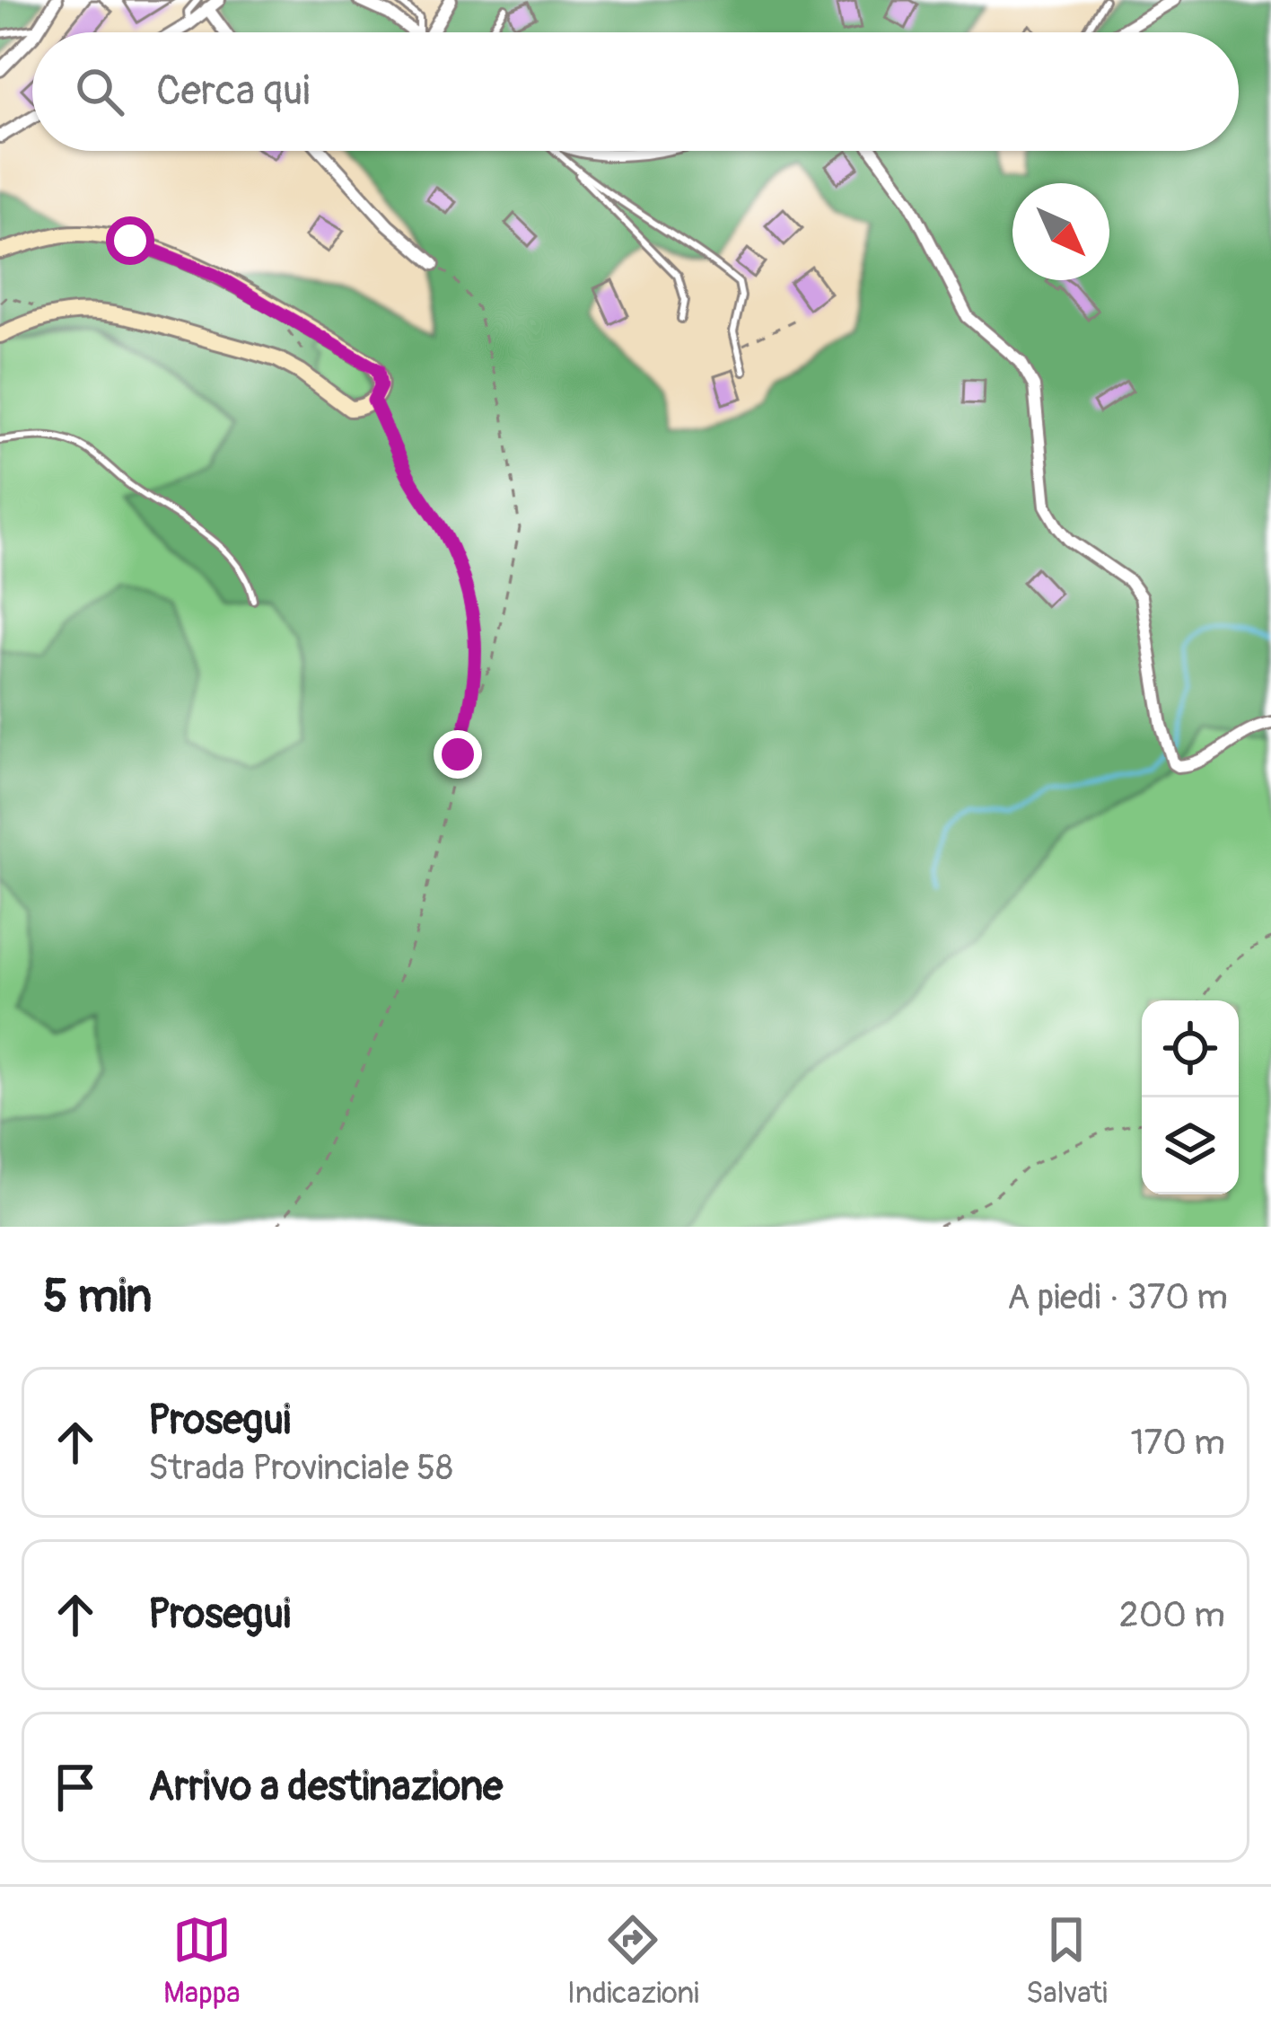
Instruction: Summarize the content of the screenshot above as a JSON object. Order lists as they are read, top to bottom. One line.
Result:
{"north":"bottom right","page":{"search":"Cerca qui","heading":["5 min","A piedi · 370 m"],"list":[["Prosegui","Strada Provinciale 58","170 m"],["Prosegui","200 m"],"Arrivo a destinazione"],"nav":["Mappa","Indicazioni","Salvati"]}}
